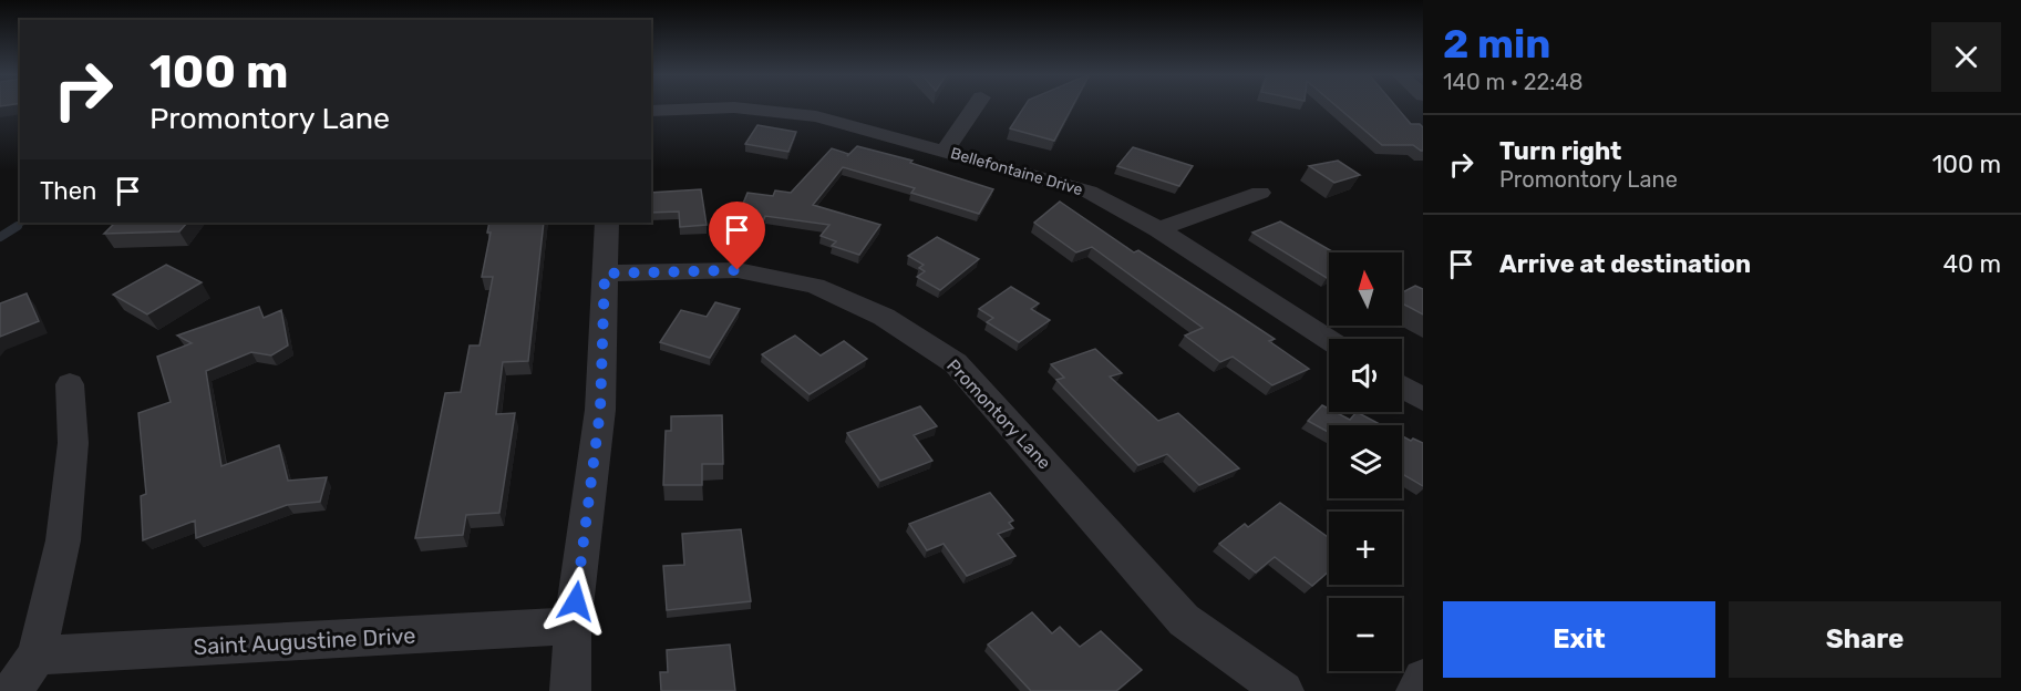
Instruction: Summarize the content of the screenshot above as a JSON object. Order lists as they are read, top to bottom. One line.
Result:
{"streets":{"street":["Bellefontaine Drive","Promontory Lane","Saint Augustine Drive"]},"north":"top","page":{"heading":["2 min","140 m · 22:48"],"turn":["100 m","Promontory Lane"],"list":[{"name":"Turn right","note":"Promontory Lane","value":"100 m"},{"name":"Arrive at destination","value":"40 m"}],"then":"Then","map_buttons":["+","−"],"buttons":["Exit","Share"]}}
